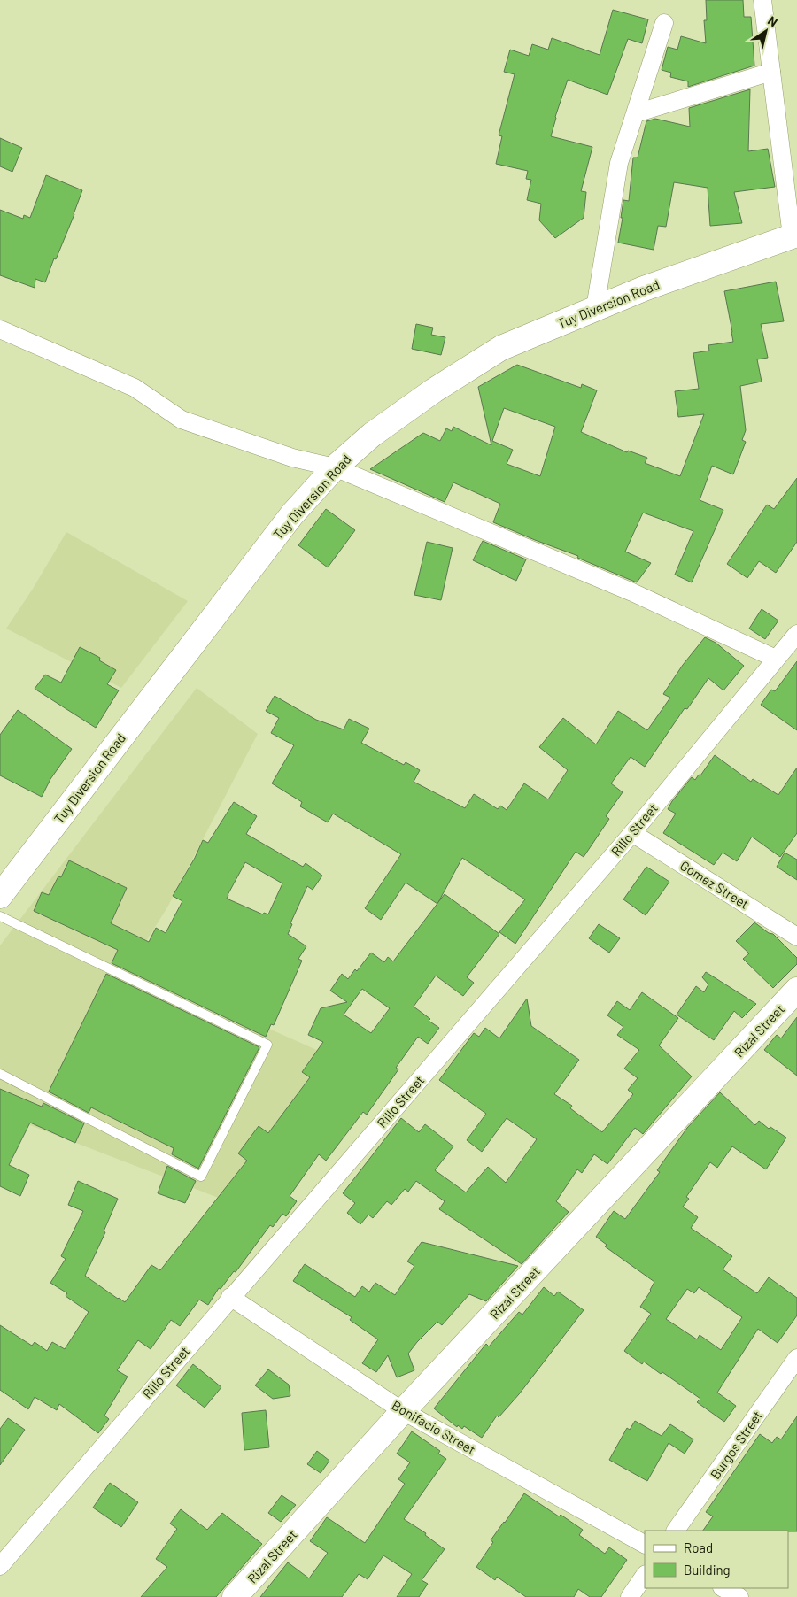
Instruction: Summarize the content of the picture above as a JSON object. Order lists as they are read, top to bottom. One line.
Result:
{"streets":{"main road":["Tuy Diversion Road","Rizal Street"],"street":["Rillo Street","Gomez Street","Bonifacio Street","Burgos Street"]},"crossings":[["Rillo Street","Gomez Street"],["Rillo Street","Bonifacio Street"],["Rizal Street","Bonifacio Street"]],"legend":["Road","Building"],"north":"top right"}
